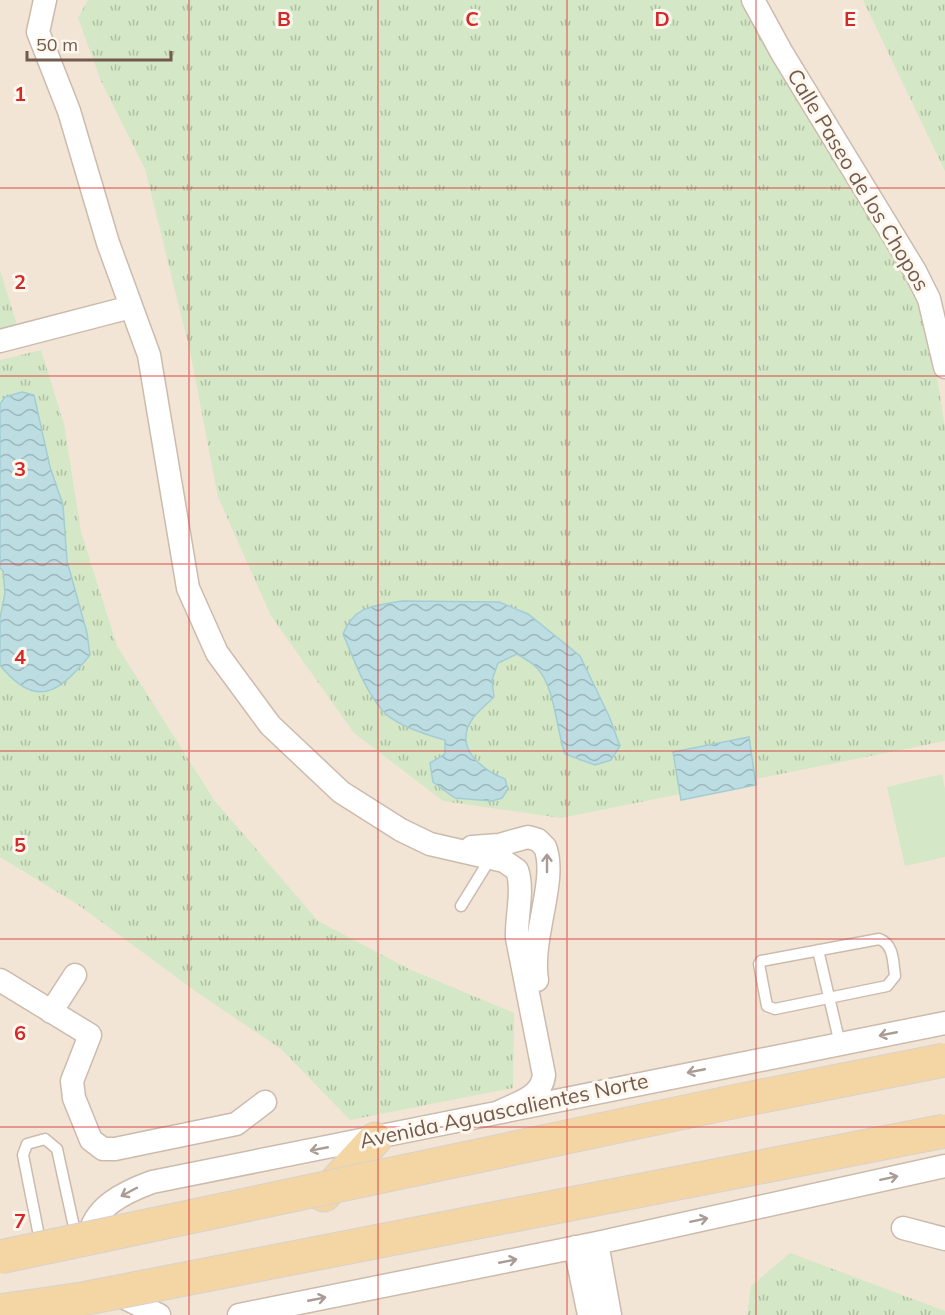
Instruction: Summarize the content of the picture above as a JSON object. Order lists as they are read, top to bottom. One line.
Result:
{"streets":{"street":["Calle Paseo de los Chopos","Avenida Aguascalientes Norte"]},"scale_bar":"50 m","grid":{"columns":["B","C","D","E"],"rows":["1","2","3","4","5","6","7"]}}
